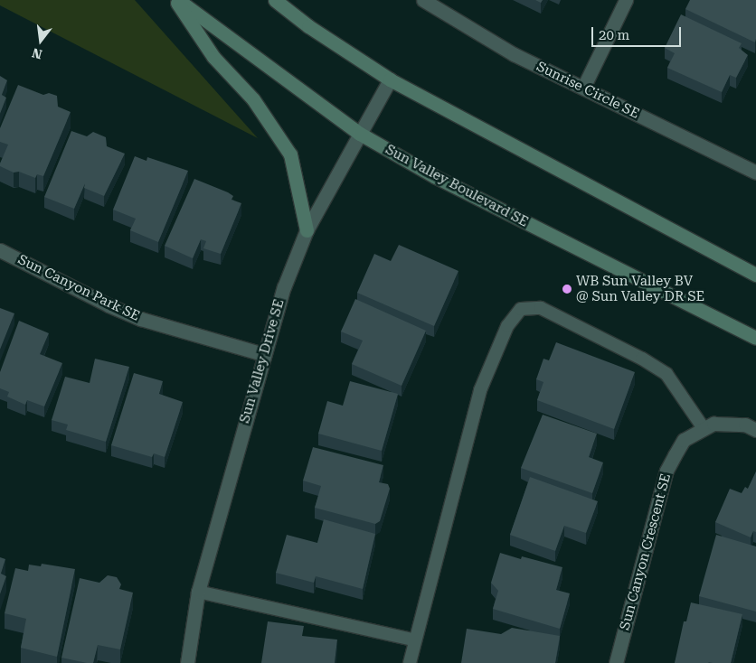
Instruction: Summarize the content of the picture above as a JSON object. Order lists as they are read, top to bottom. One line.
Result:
{"streets":{"main road":["Sun Valley Boulevard SE"],"street":["Sunrise Circle SE","Sun Canyon Park SE","Sun Valley Drive SE","Sun Canyon Crescent SE"]},"crossings":[["Sun Valley Boulevard SE","Sun Valley Drive SE"],["Sun Canyon Park SE","Sun Valley Drive SE"]],"places":["WB Sun Valley BV @ Sun Valley DR SE"],"scale_bar":"20 m","north":"bottom"}
